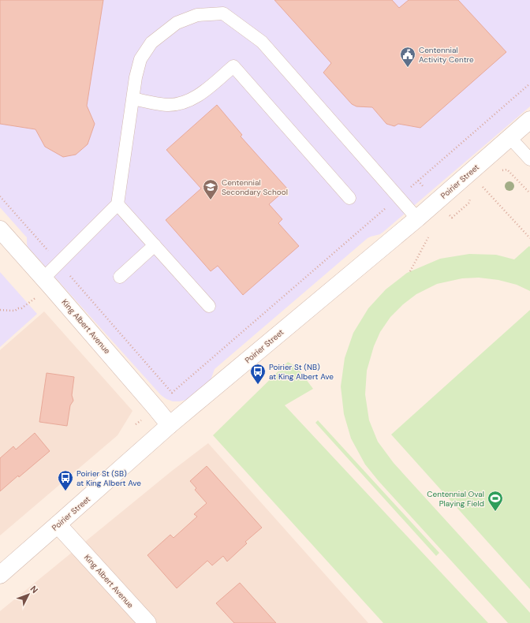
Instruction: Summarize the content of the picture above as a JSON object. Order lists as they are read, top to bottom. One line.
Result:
{"streets":{"street":["Poirier Street","King Albert Avenue"]},"crossings":[["Poirier Street","King Albert Avenue"]],"places":{"public building":["Centennial Activity Centre"],"school or university":["Centennial Secondary School"],"bus stop":["Poirier St (NB) at King Albert Ave","Poirier St (SB) at King Albert Ave"],"sports":["Centennial Oval Playing Field"]},"north":"top right"}
